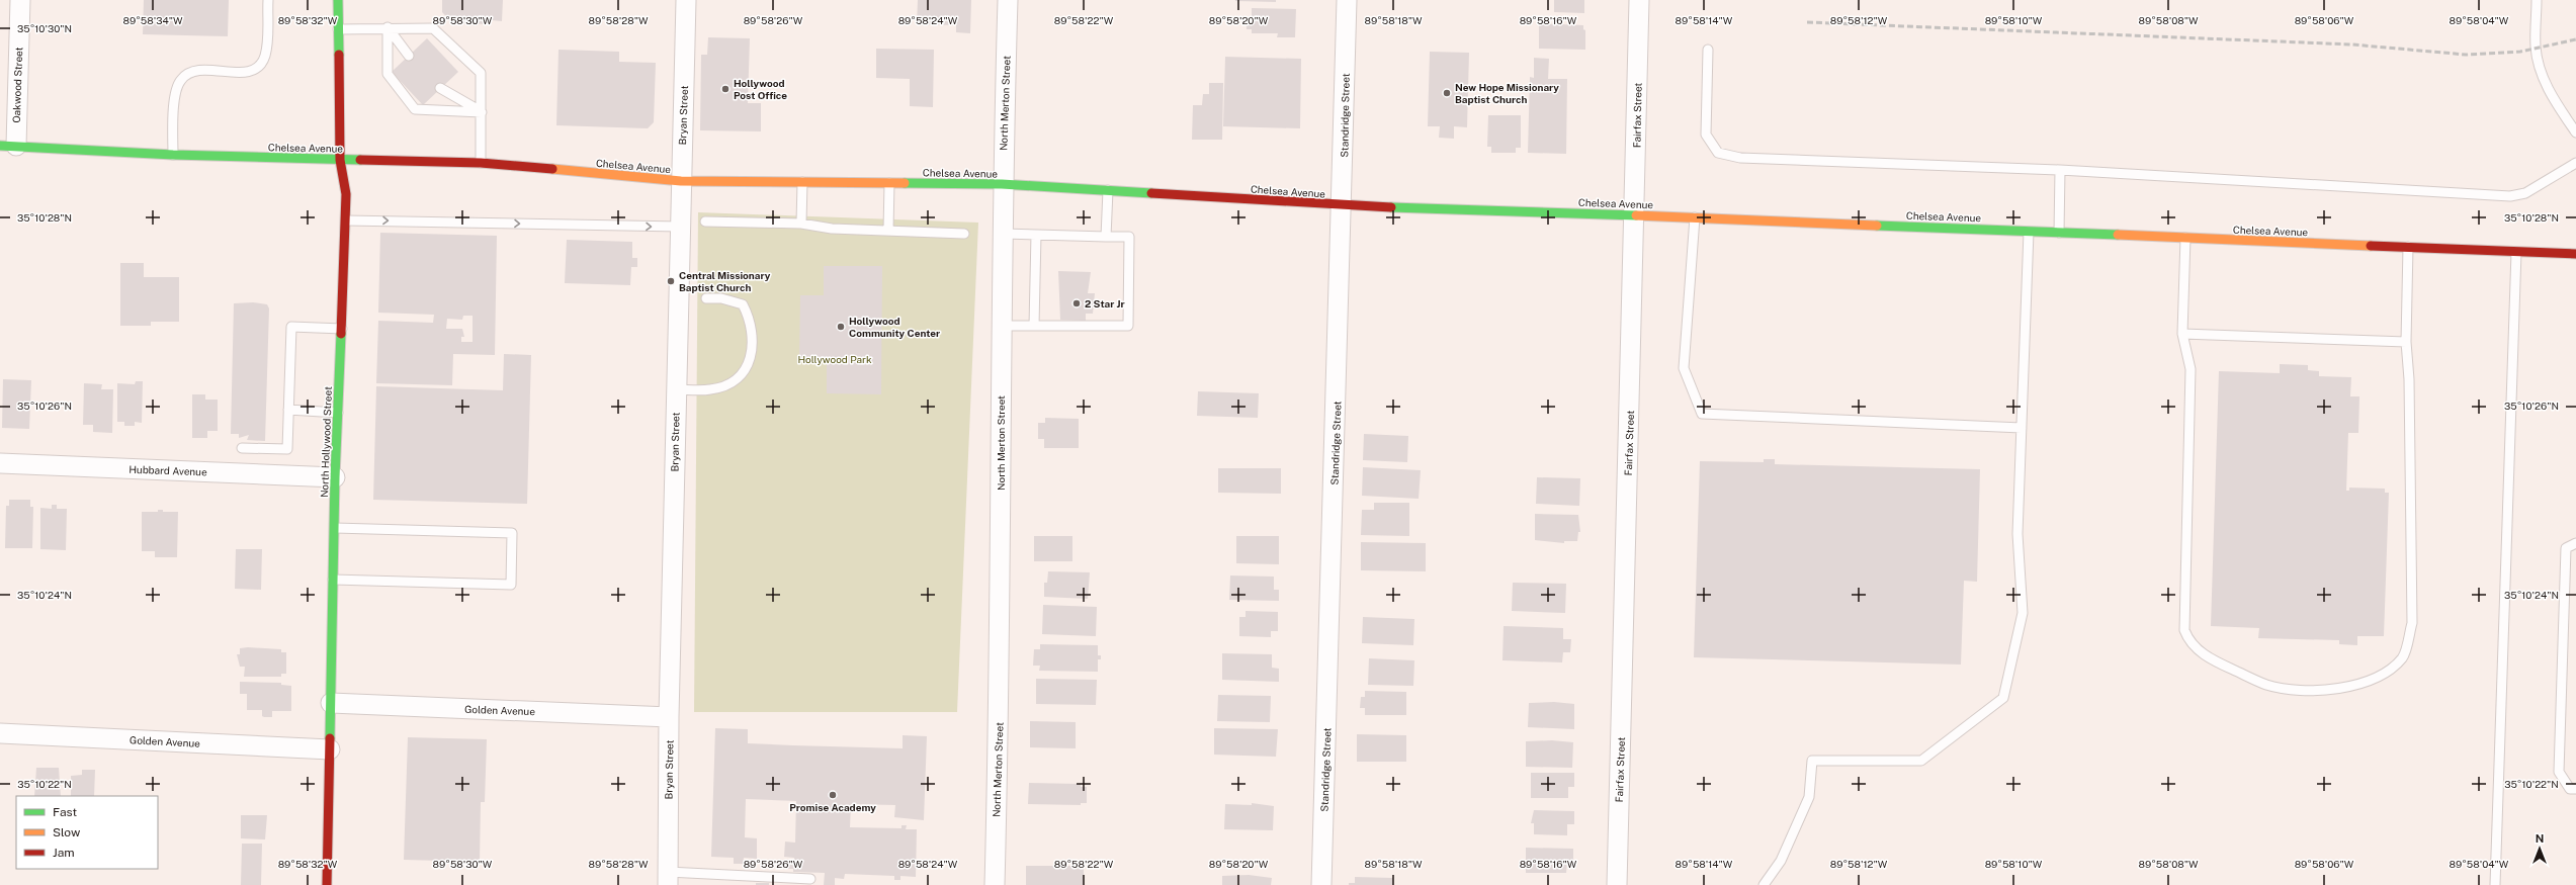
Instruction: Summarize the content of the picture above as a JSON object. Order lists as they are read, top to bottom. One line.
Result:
{"streets":{"main road":["Chelsea Avenue","North Hollywood Street"],"street":["Oakwood Street","North Merton Street","Bryan Street","Standridge Street","Fairfax Street","Hubbard Avenue","Golden Avenue"]},"crossings":[["Oakwood Street","Chelsea Avenue"],["North Merton Street","Chelsea Avenue"],["Bryan Street","Chelsea Avenue"],["Bryan Street","Golden Avenue"],["Standridge Street","Chelsea Avenue"],["Fairfax Street","Chelsea Avenue"],["Chelsea Avenue","North Hollywood Street"],["North Hollywood Street","Hubbard Avenue"],["North Hollywood Street","Golden Avenue"]],"parks":["Hollywood Park"],"places":["Hollywood Post Office","New Hope Missionary Baptist Church","Central Missionary Baptist Church","2 Star Jr","Hollywood Community Center","Promise Academy"],"legend":["Fast","Slow","Jam"],"north":"top","coordinates":["89°58'34\"W","89°58'32\"W","89°58'30\"W","89°58'28\"W","89°58'26\"W","89°58'24\"W","89°58'22\"W","89°58'20\"W","89°58'18\"W","89°58'16\"W","89°58'14\"W","89°58'12\"W","89°58'10\"W","89°58'08\"W","89°58'06\"W","89°58'04\"W","35°10'30\"N","35°10'28\"N","35°10'26\"N","35°10'24\"N","35°10'22\"N"]}
